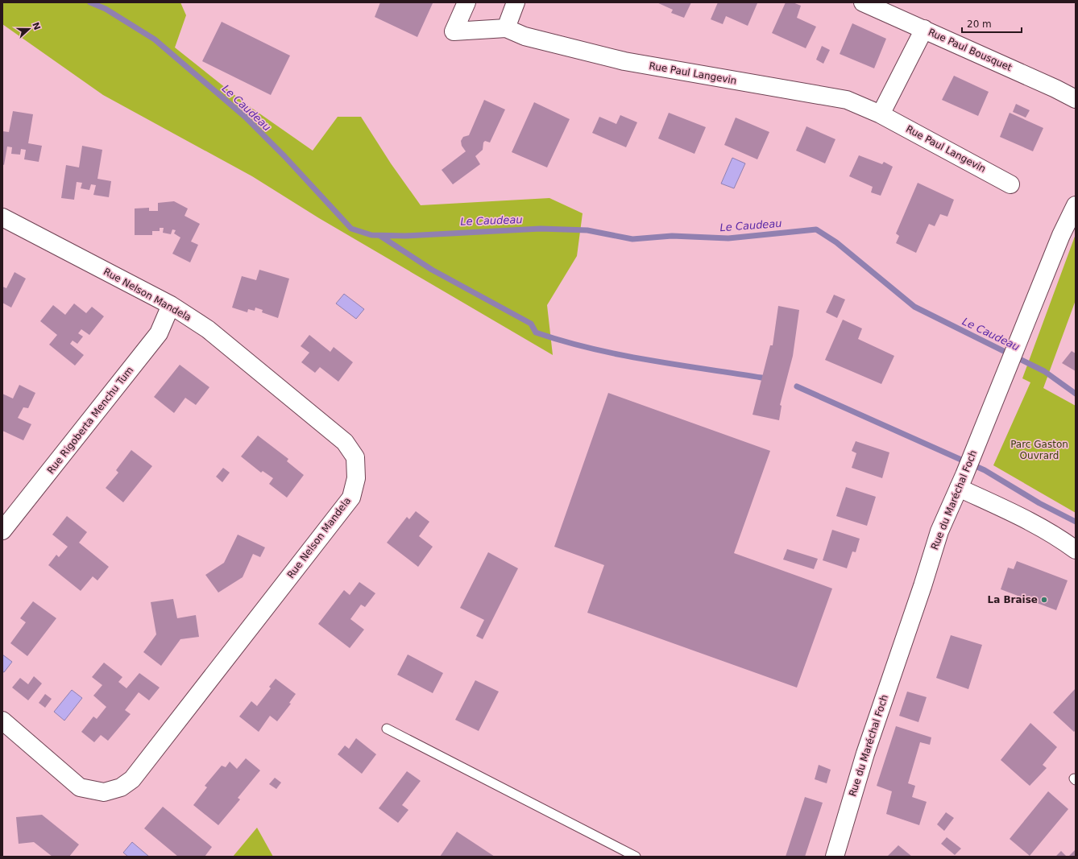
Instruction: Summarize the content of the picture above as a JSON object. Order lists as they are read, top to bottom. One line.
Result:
{"streets":{"street":["Rue Paul Bousquet","Rue Paul Langevin","Rue Nelson Mandela","Rue Rigoberta Menchu Tum","Rue du Maréchal Foch"]},"crossings":[["Rue Nelson Mandela","Rue Rigoberta Menchu Tum"]],"water":["Le Caudeau"],"parks":["Parc Gaston Ouvrard"],"places":["La Braise"],"scale_bar":"20 m","north":"right"}
